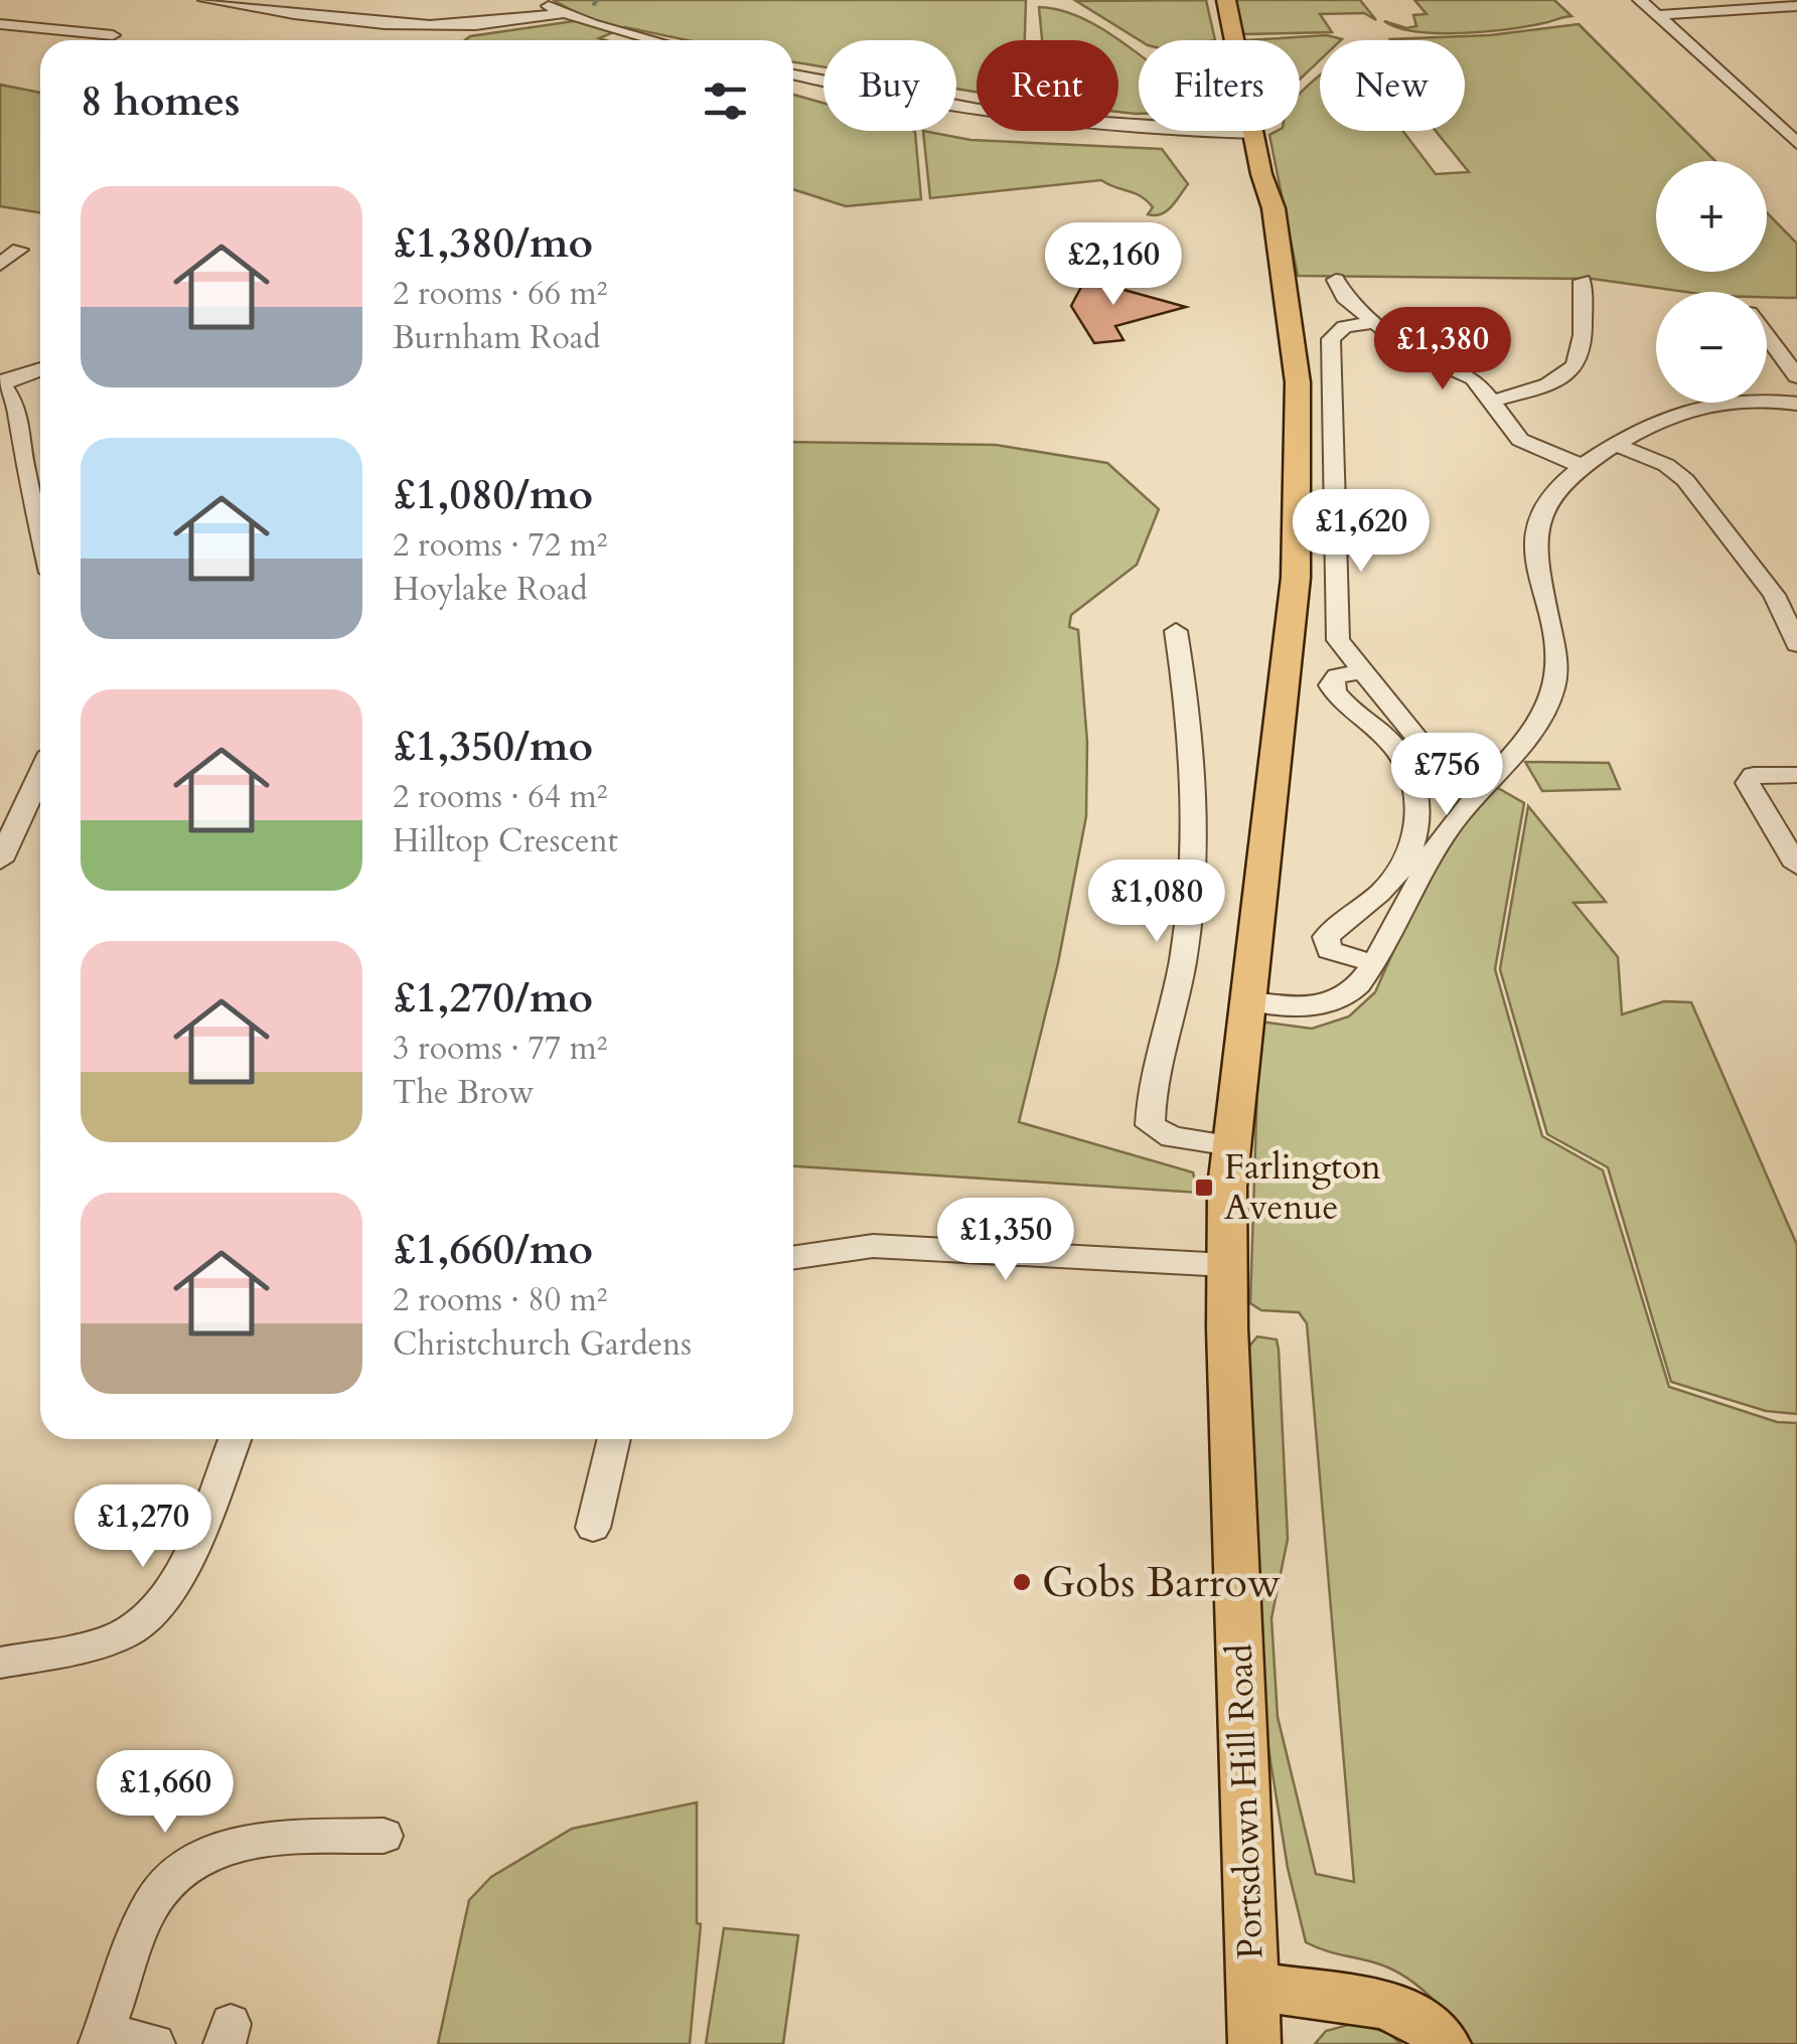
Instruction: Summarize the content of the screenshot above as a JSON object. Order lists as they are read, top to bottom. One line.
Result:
{"streets":{"main road":["Portsdown Hill Road"]},"places":{"transit":["Farlington Avenue"],"other":["Gobs Barrow"]},"page":{"chip":["Buy","Rent","Filters","New"],"heading":"8 homes","map_buttons":["+","−"],"list":[{"name":"£1,380/mo","note":"2 rooms · 66 m² · Burnham Road"},{"name":"£1,080/mo","note":"2 rooms · 72 m² · Hoylake Road"},{"name":"£1,350/mo","note":"2 rooms · 64 m² · Hilltop Crescent"},{"name":"£1,270/mo","note":"3 rooms · 77 m² · The Brow"},{"name":"£1,660/mo","note":"2 rooms · 80 m² · Christchurch Gardens"}],"price":["£2,160","£1,380","£1,620","£756","£1,080","£1,350","£1,270","£1,660"]}}
